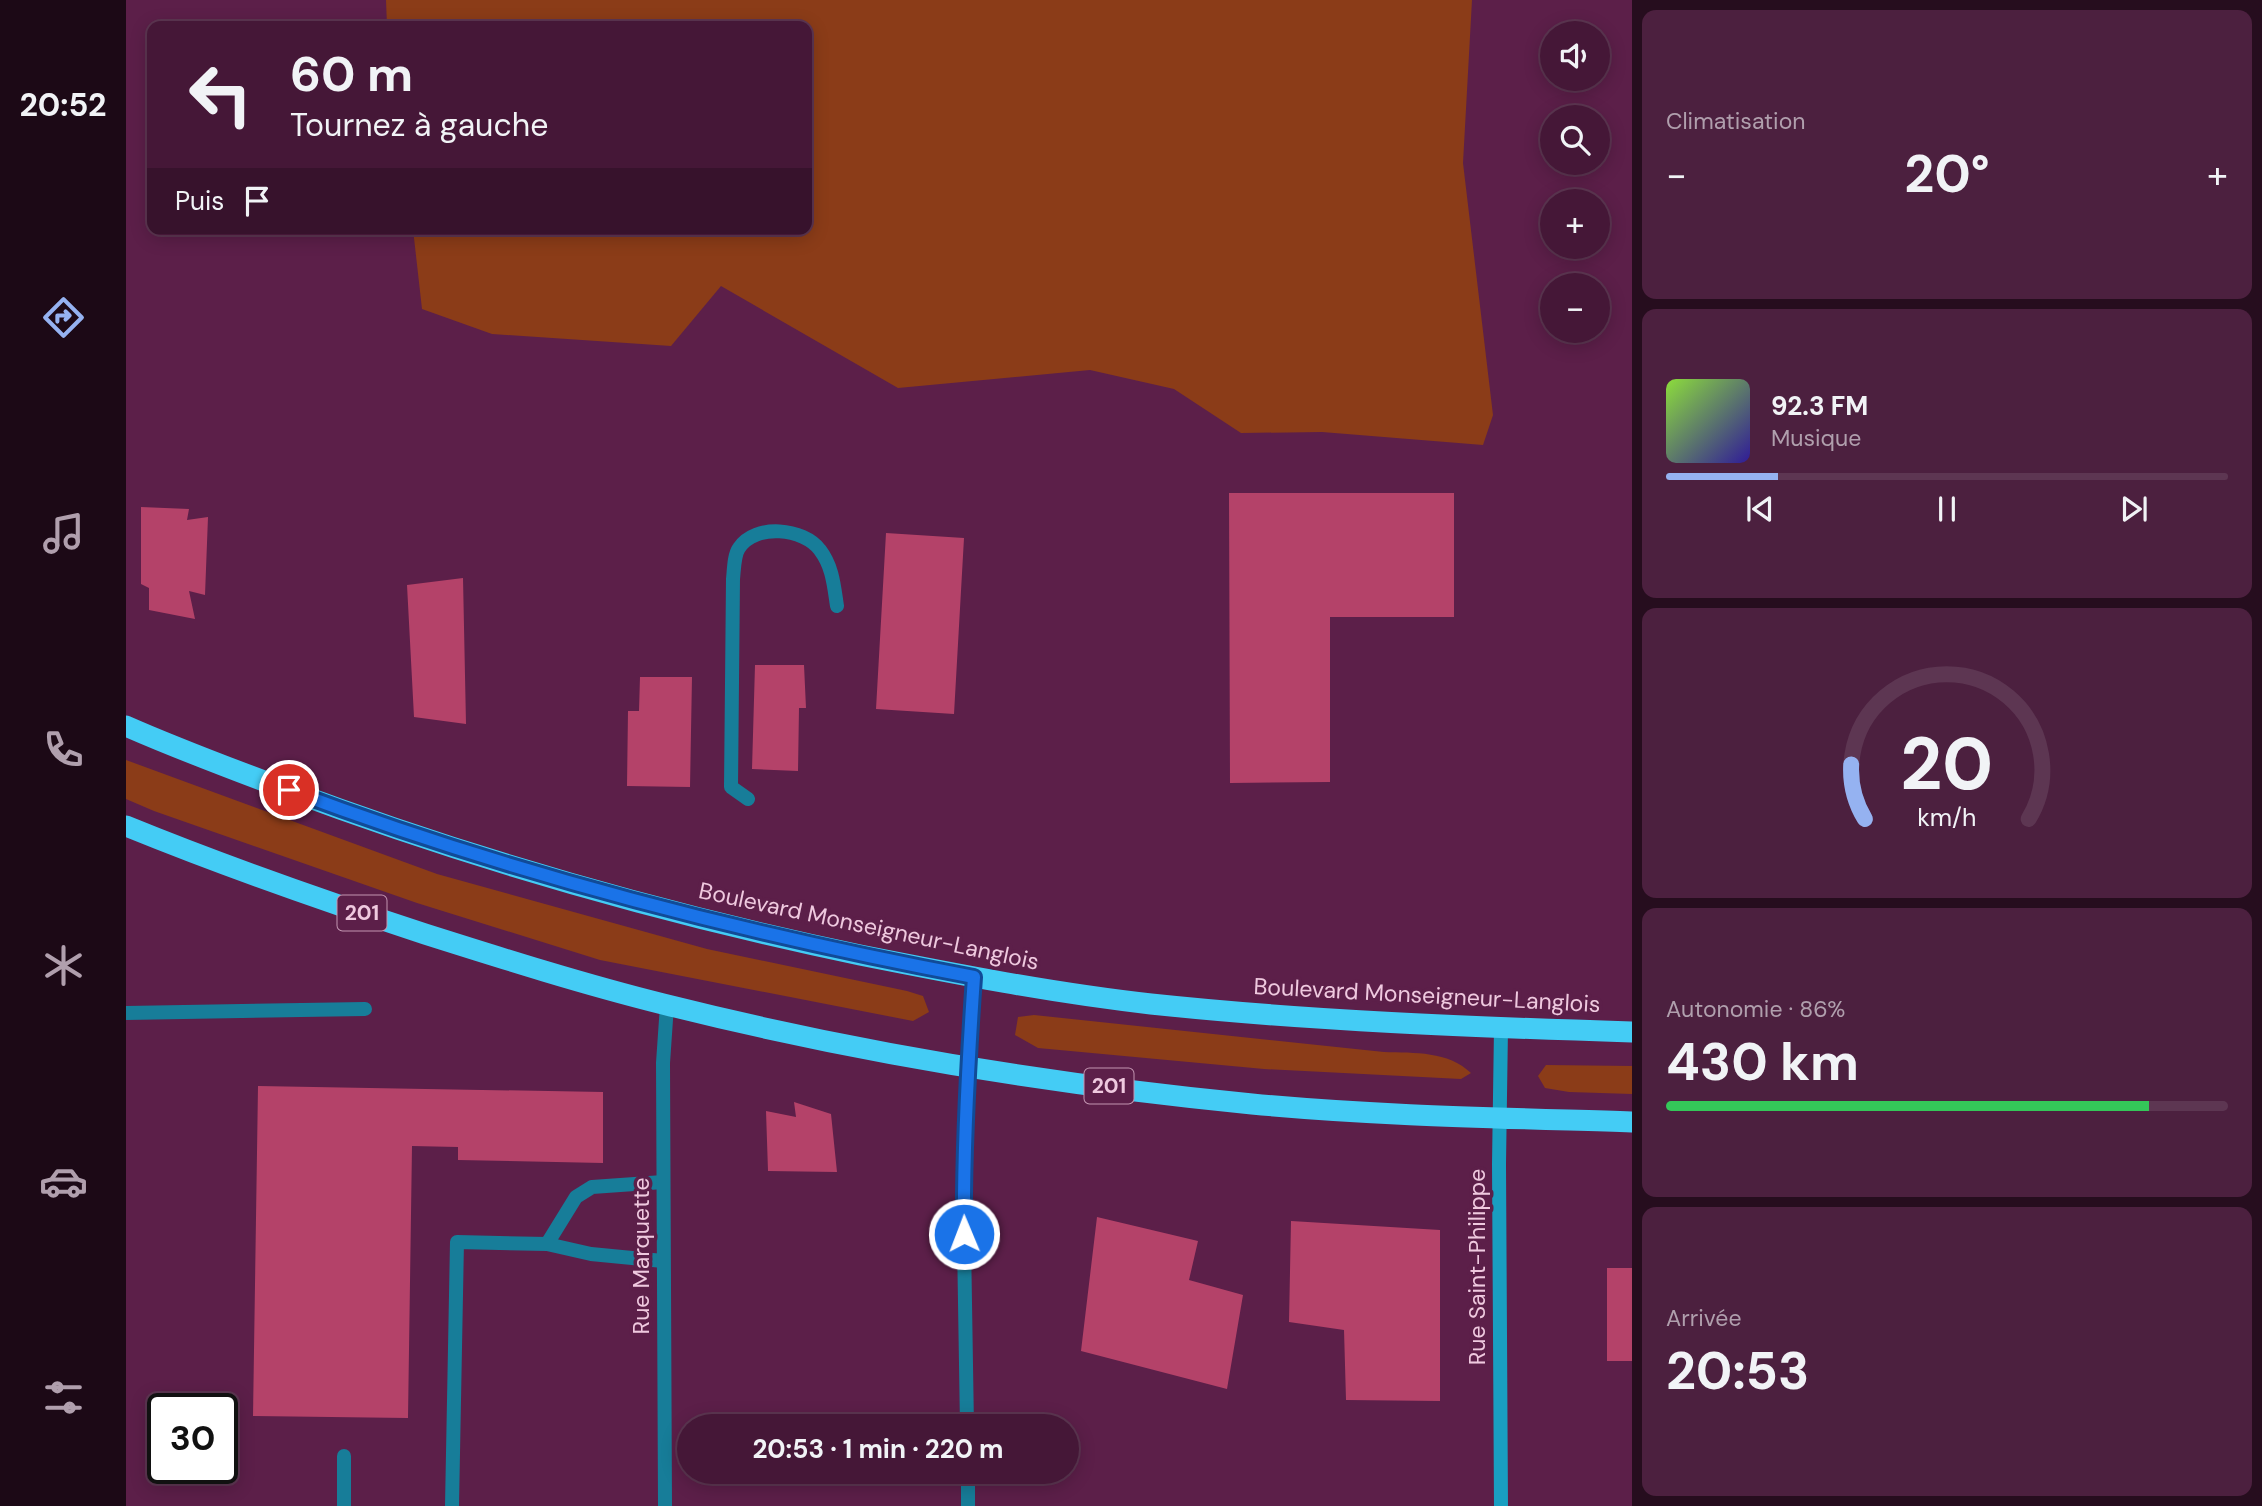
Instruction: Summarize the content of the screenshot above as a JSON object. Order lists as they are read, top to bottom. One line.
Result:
{"streets":{"highway":["201","Boulevard Monseigneur-Langlois"],"street":["Rue Marquette","Rue Saint-Philippe"]},"crossings":[["201","Rue Marquette"],["201","Rue Saint-Philippe"],["Boulevard Monseigneur-Langlois","Rue Saint-Philippe"]],"page":{"tabs":"20:52","tile":["Climatisation",["Autonomie · 86%","430 km"],["Arrivée","20:53"]],"map_buttons":["+","−"],"turn":["60 m","Tournez à gauche"],"heat":["−","20°","+"],"then":"Puis","song":["92.3 FM","Musique"],"limit":"30","trip":"20:53 · 1 min · 220 m","gauge":["20","km/h"]}}
